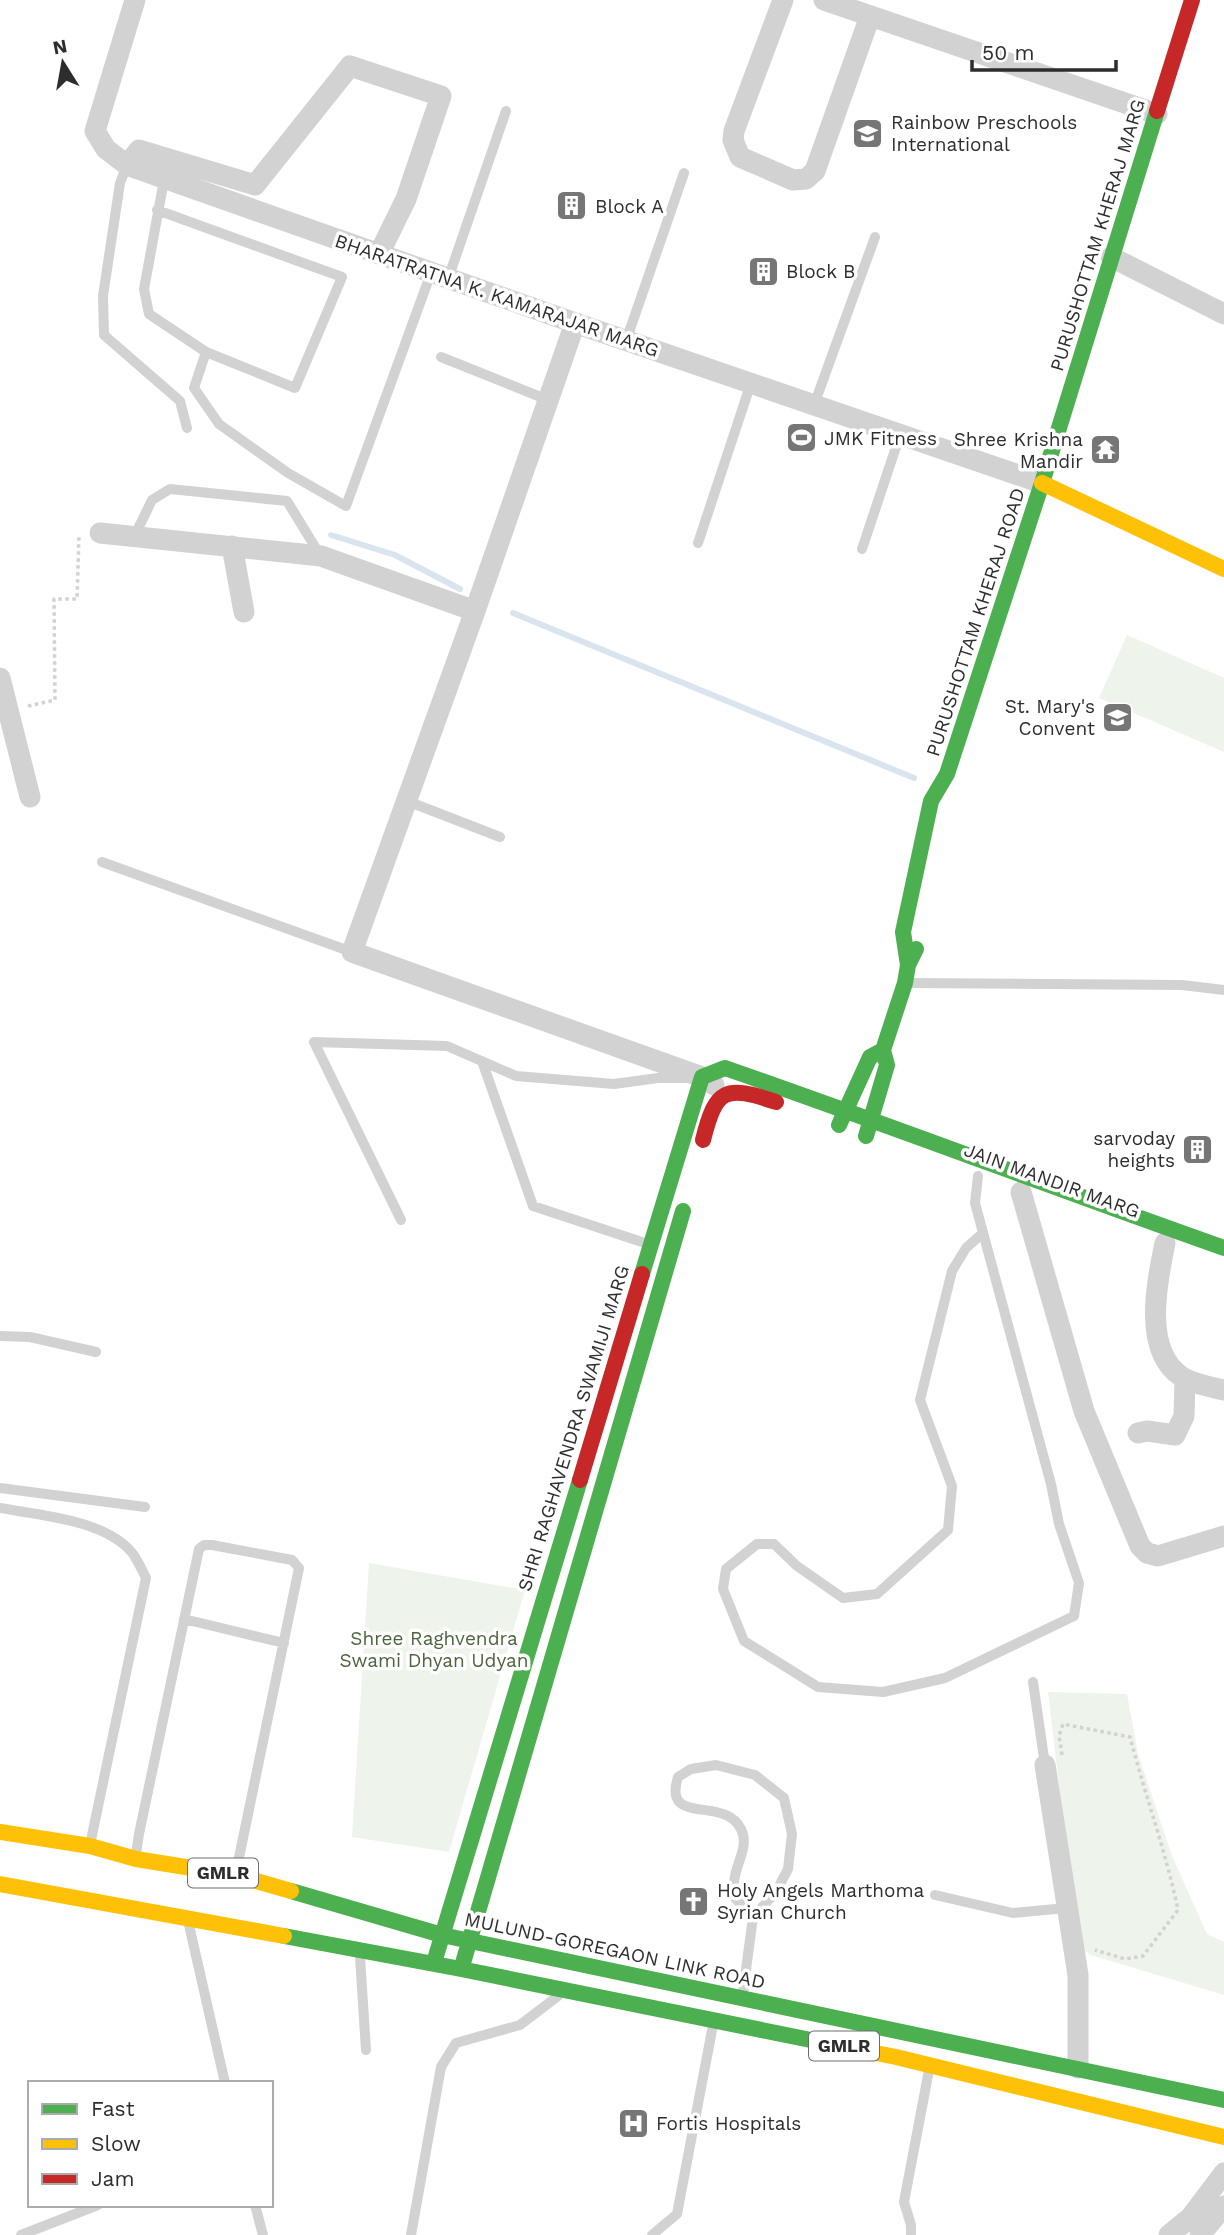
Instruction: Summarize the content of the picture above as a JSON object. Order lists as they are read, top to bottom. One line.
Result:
{"streets":{"street":["PURUSHOTTAM KHERAJ MARG","BHARATRATNA K. KAMARAJAR MARG","PURUSHOTTAM KHERAJ ROAD","JAIN MANDIR MARG","SHRI RAGHAVENDRA SWAMIJI MARG","GMLR","MULUND-GOREGAON LINK ROAD"]},"crossings":[["PURUSHOTTAM KHERAJ MARG","BHARATRATNA K. KAMARAJAR MARG"],["PURUSHOTTAM KHERAJ MARG","PURUSHOTTAM KHERAJ ROAD"],["BHARATRATNA K. KAMARAJAR MARG","PURUSHOTTAM KHERAJ ROAD"],["PURUSHOTTAM KHERAJ ROAD","JAIN MANDIR MARG"],["SHRI RAGHAVENDRA SWAMIJI MARG","GMLR"],["SHRI RAGHAVENDRA SWAMIJI MARG","MULUND-GOREGAON LINK ROAD"]],"parks":["Shree Raghvendra Swami Dhyan Udyan"],"places":{"school or university":["Rainbow Preschools International","St. Mary's Convent"],"building":["Block A","Block B","sarvoday heights"],"sports":["JMK Fitness"],"temple":["Shree Krishna Mandir"],"church":["Holy Angels Marthoma Syrian Church"],"hospital":["Fortis Hospitals"]},"legend":["Fast","Slow","Jam"],"scale_bar":"50 m","north":"top"}
